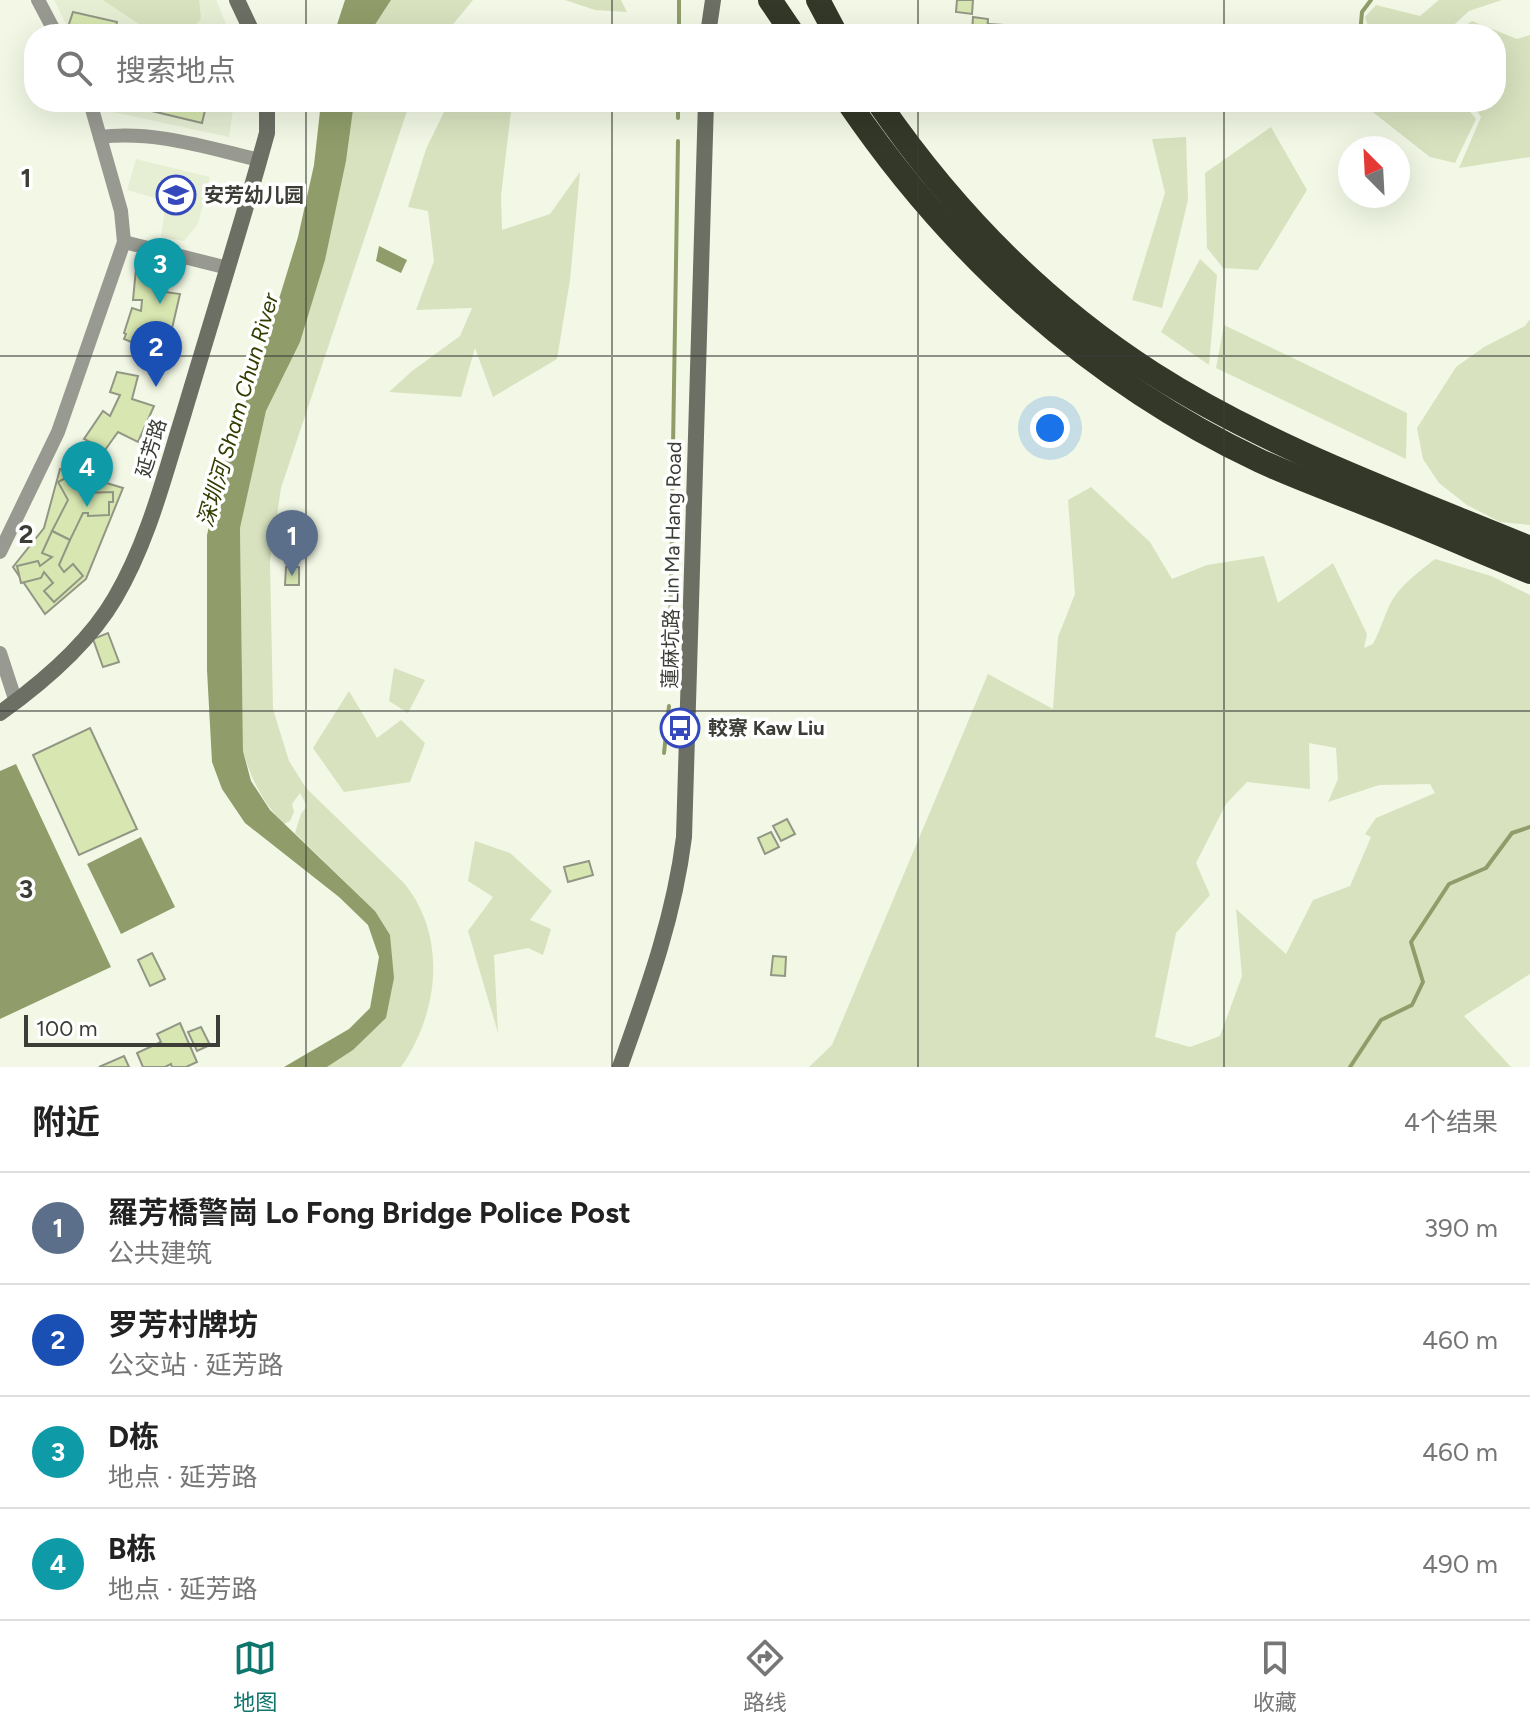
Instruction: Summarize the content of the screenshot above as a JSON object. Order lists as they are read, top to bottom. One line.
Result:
{"streets":{"street":["延芳路","蓮麻坑路 Lin Ma Hang Road"]},"water":["深圳河 Sham Chun River"],"places":{"school or university":["安芳幼儿园"],"bus stop":["較寮 Kaw Liu"]},"scale_bar":"100 m","north":"top left","page":{"search":"搜索地点","pins":["3","2","4","1"],"scale":"100 m","heading":["附近","4个结果"],"list":[{"mark":"1","name":"羅芳橋警崗 Lo Fong Bridge Police Post","note":"公共建筑","value":"390 m"},{"mark":"2","name":"罗芳村牌坊","note":"公交站 · 延芳路","value":"460 m"},{"mark":"3","name":"D栋","note":"地点 · 延芳路","value":"460 m"},{"mark":"4","name":"B栋","note":"地点 · 延芳路","value":"490 m"}],"nav":["地图","路线","收藏"]},"grid":{"rows":["1","2","3"]}}
